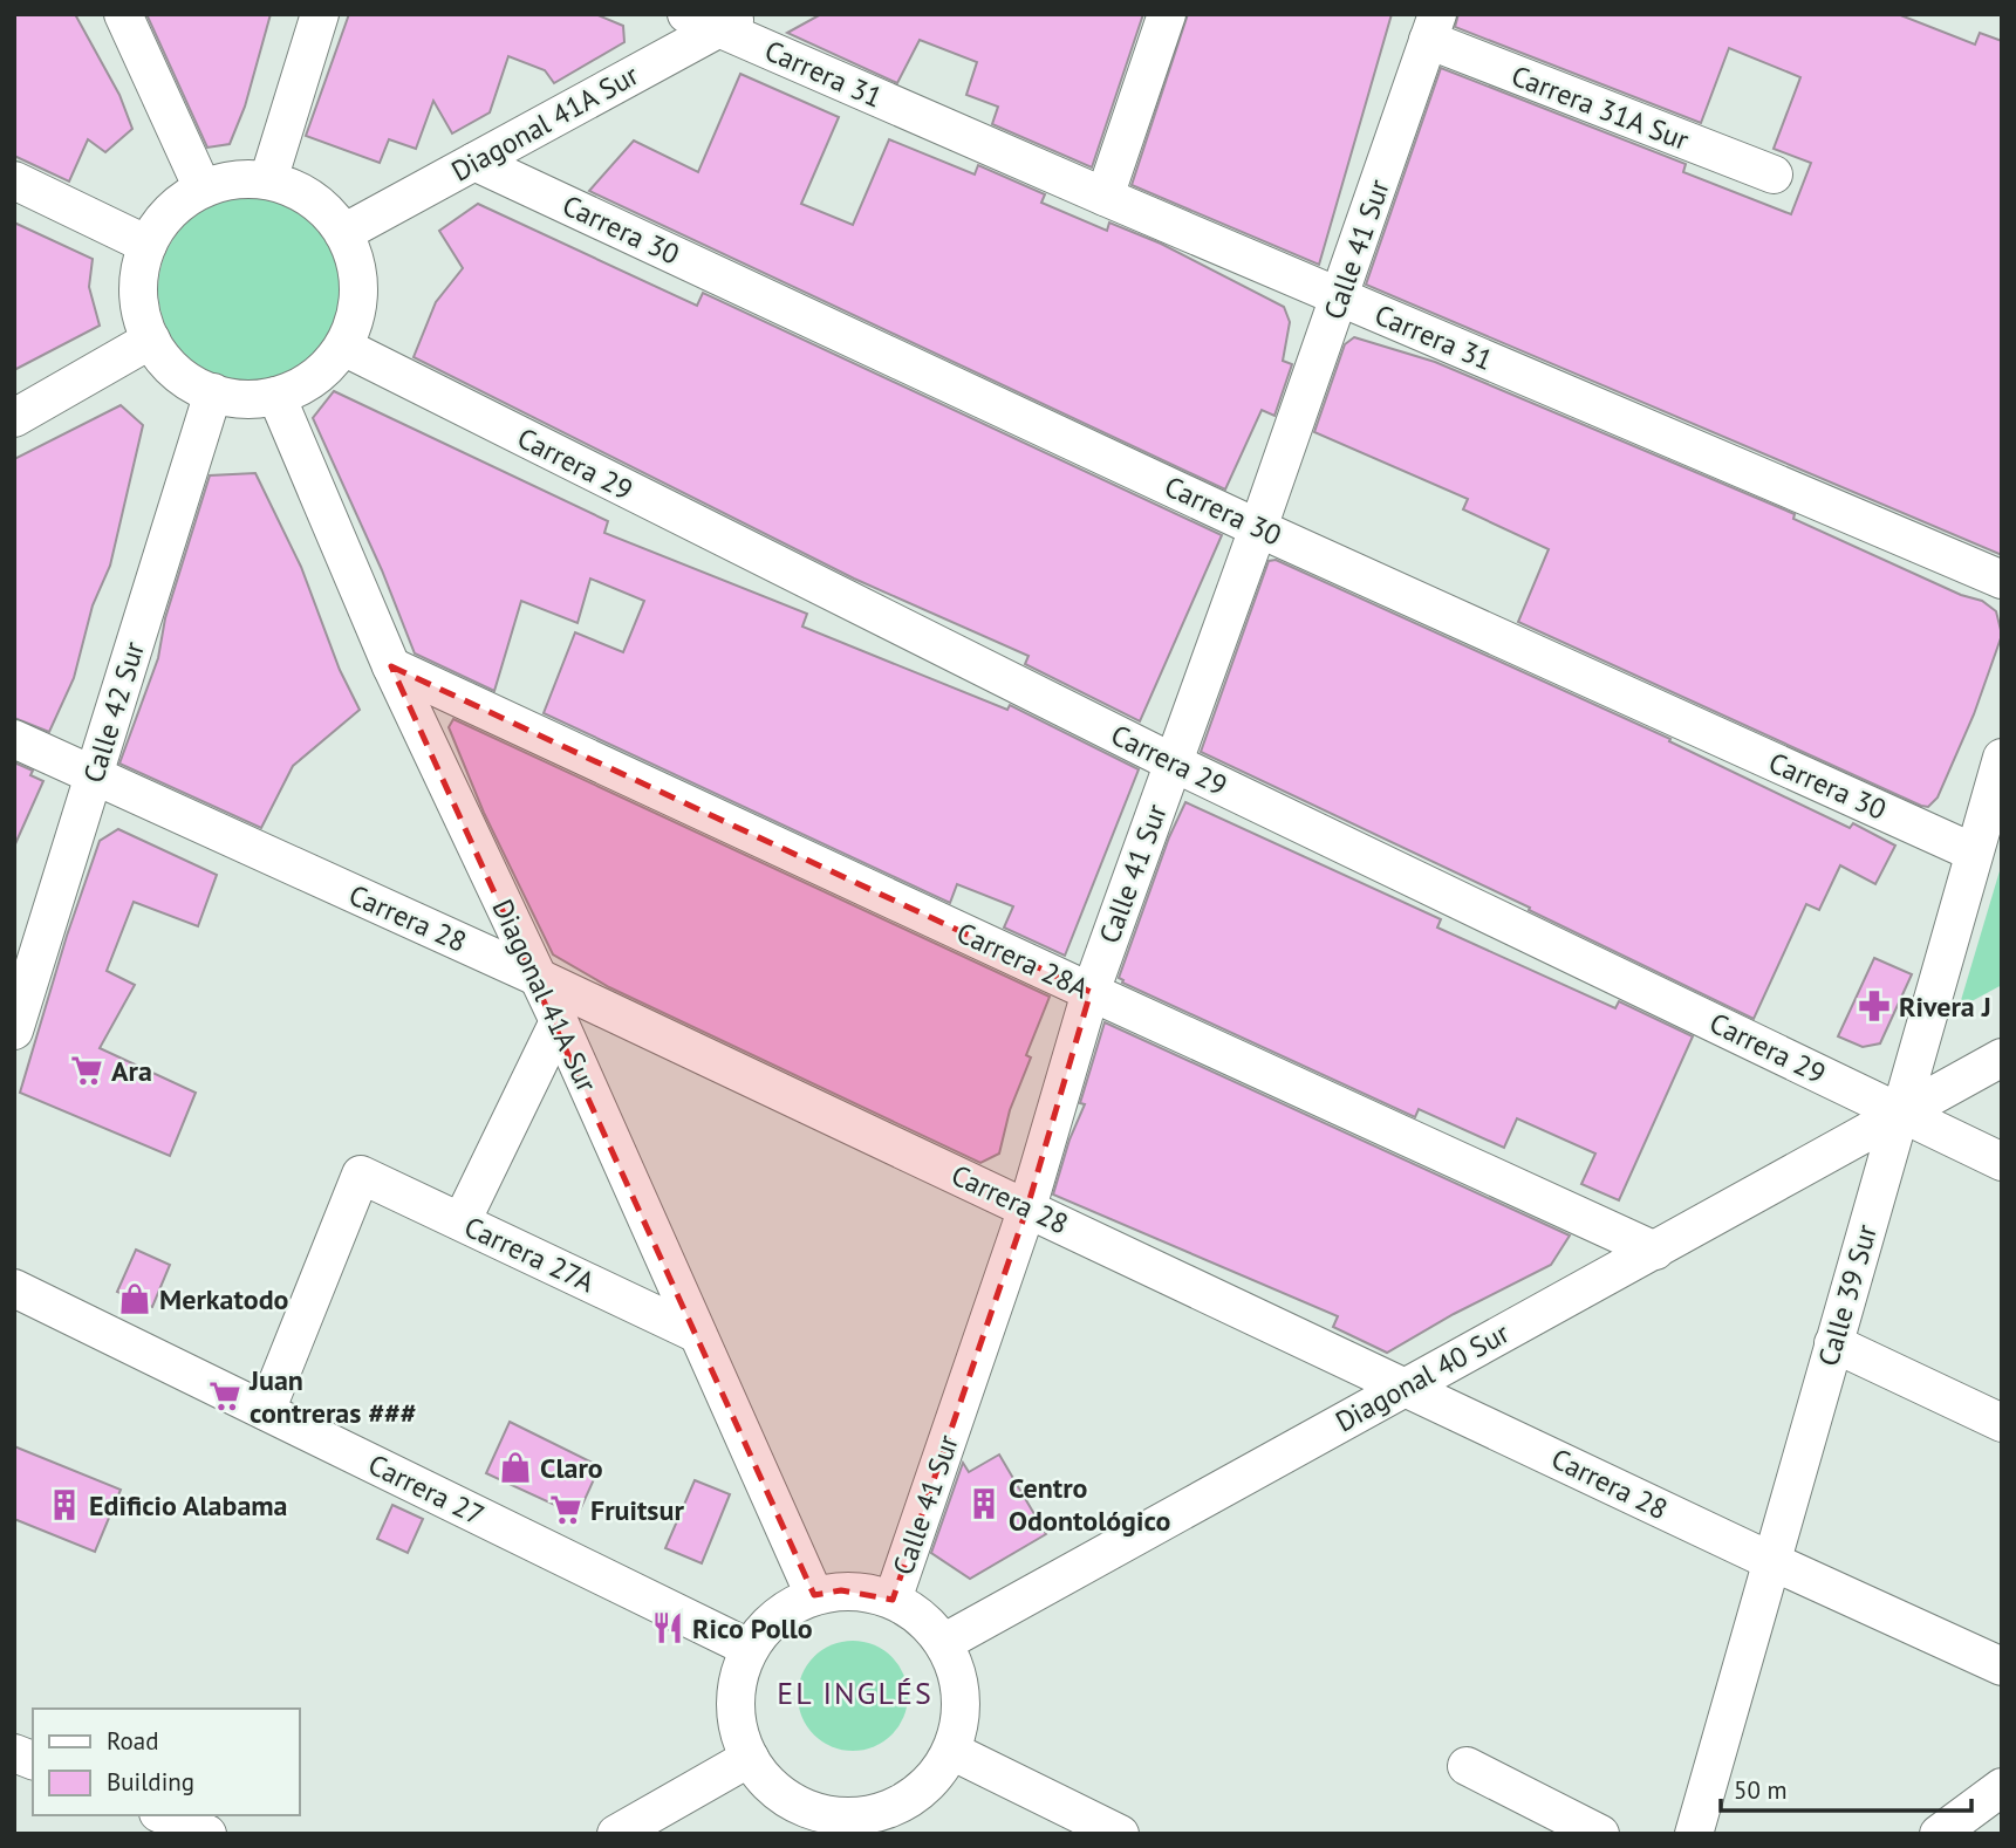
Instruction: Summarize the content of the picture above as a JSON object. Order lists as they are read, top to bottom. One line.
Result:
{"streets":{"street":["Carrera 31","Carrera 31A Sur","Diagonal 41A Sur","Carrera 30","Calle 41 Sur","Carrera 29","Calle 42 Sur","Carrera 28","Carrera 28A","Carrera 27A","Calle 39 Sur","Diagonal 40 Sur","Carrera 27"]},"crossings":[["Carrera 31","Diagonal 41A Sur"],["Carrera 31","Calle 41 Sur"],["Carrera 31A Sur","Calle 41 Sur"],["Diagonal 41A Sur","Carrera 30"],["Diagonal 41A Sur","Calle 41 Sur"],["Diagonal 41A Sur","Carrera 29"],["Diagonal 41A Sur","Calle 42 Sur"],["Diagonal 41A Sur","Carrera 28"],["Diagonal 41A Sur","Carrera 28A"],["Diagonal 41A Sur","Carrera 27A"],["Diagonal 41A Sur","Diagonal 40 Sur"],["Diagonal 41A Sur","Carrera 27"],["Carrera 30","Calle 41 Sur"],["Carrera 30","Calle 39 Sur"],["Calle 41 Sur","Carrera 29"],["Calle 41 Sur","Carrera 28"],["Calle 41 Sur","Carrera 28A"],["Calle 41 Sur","Diagonal 40 Sur"],["Calle 41 Sur","Carrera 27"],["Carrera 29","Calle 42 Sur"],["Carrera 29","Calle 39 Sur"],["Carrera 29","Diagonal 40 Sur"],["Calle 42 Sur","Carrera 28"],["Carrera 28","Calle 39 Sur"],["Carrera 28","Diagonal 40 Sur"],["Carrera 28A","Diagonal 40 Sur"],["Carrera 27A","Carrera 27"],["Calle 39 Sur","Diagonal 40 Sur"],["Diagonal 40 Sur","Carrera 27"]],"districts":["EL INGLÉS"],"places":{"pharmacy":["Rivera J"],"supermarket":["Ara","Juan contreras ###","Fruitsur"],"shop":["Merkatodo","Claro"],"building":["Centro Odontológico","Edificio Alabama"],"restaurant":["Rico Pollo"]},"legend":["Road","Building"],"scale_bar":"50 m"}
